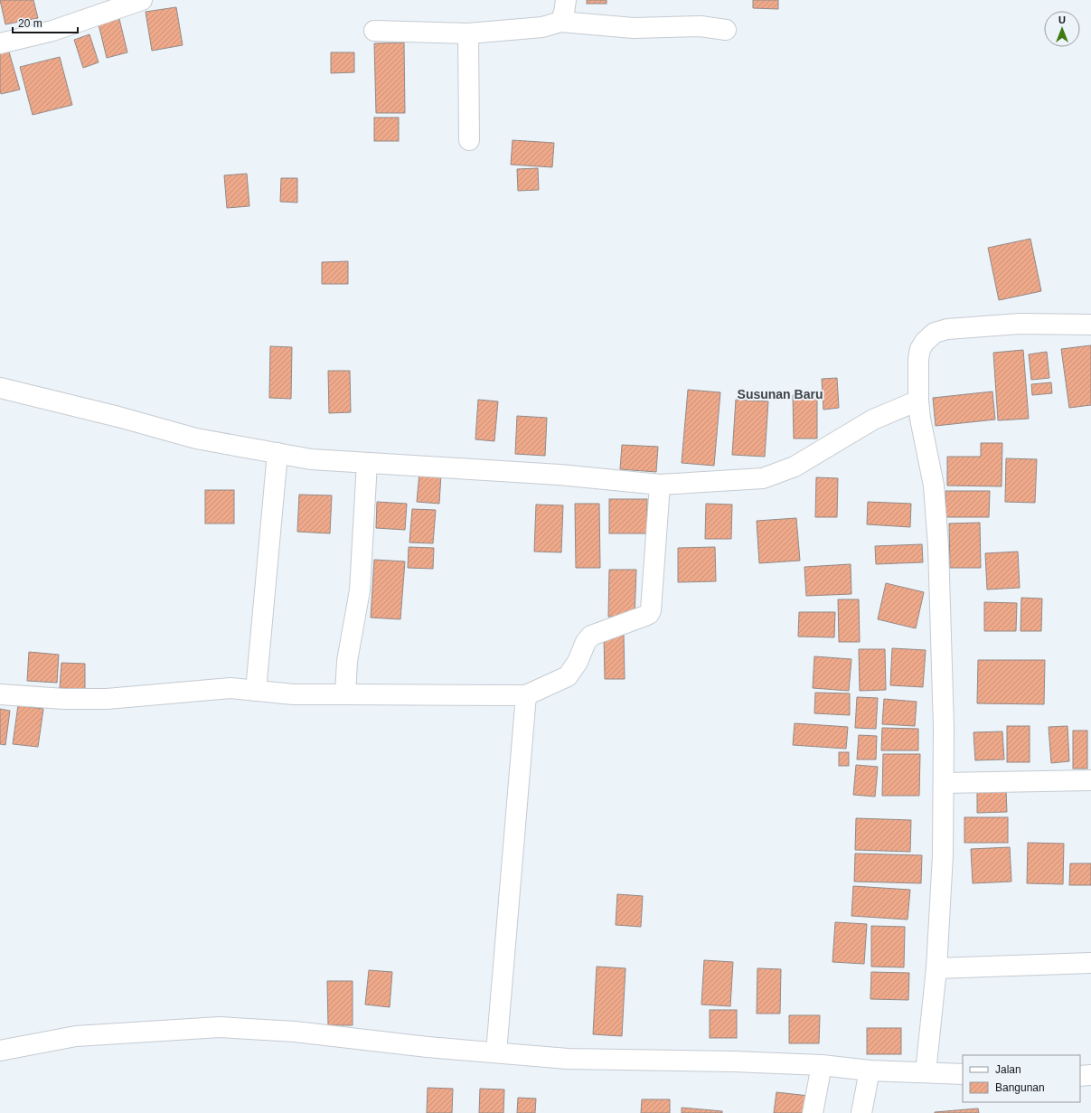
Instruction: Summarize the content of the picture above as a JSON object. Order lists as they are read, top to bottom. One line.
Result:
{"districts":["Susunan Baru"],"legend":["Jalan","Bangunan"],"scale_bar":"20 m","north":"top"}
